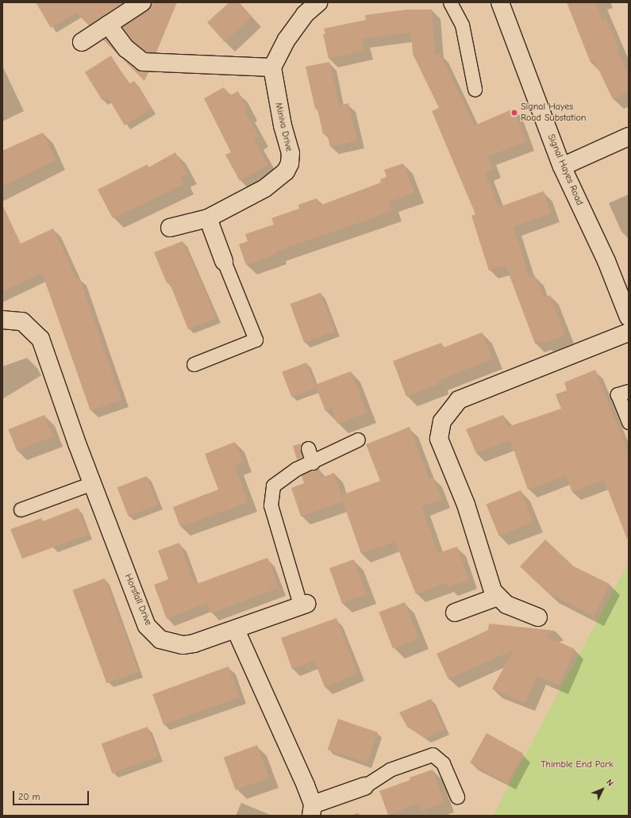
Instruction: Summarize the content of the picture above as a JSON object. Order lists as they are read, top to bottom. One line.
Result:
{"streets":{"street":["Miniva Drive","Signal Hayes Road","Horsfall Drive"]},"parks":["Thimble End Park"],"places":["Signal Hayes Road Substation"],"scale_bar":"20 m","north":"top right"}
